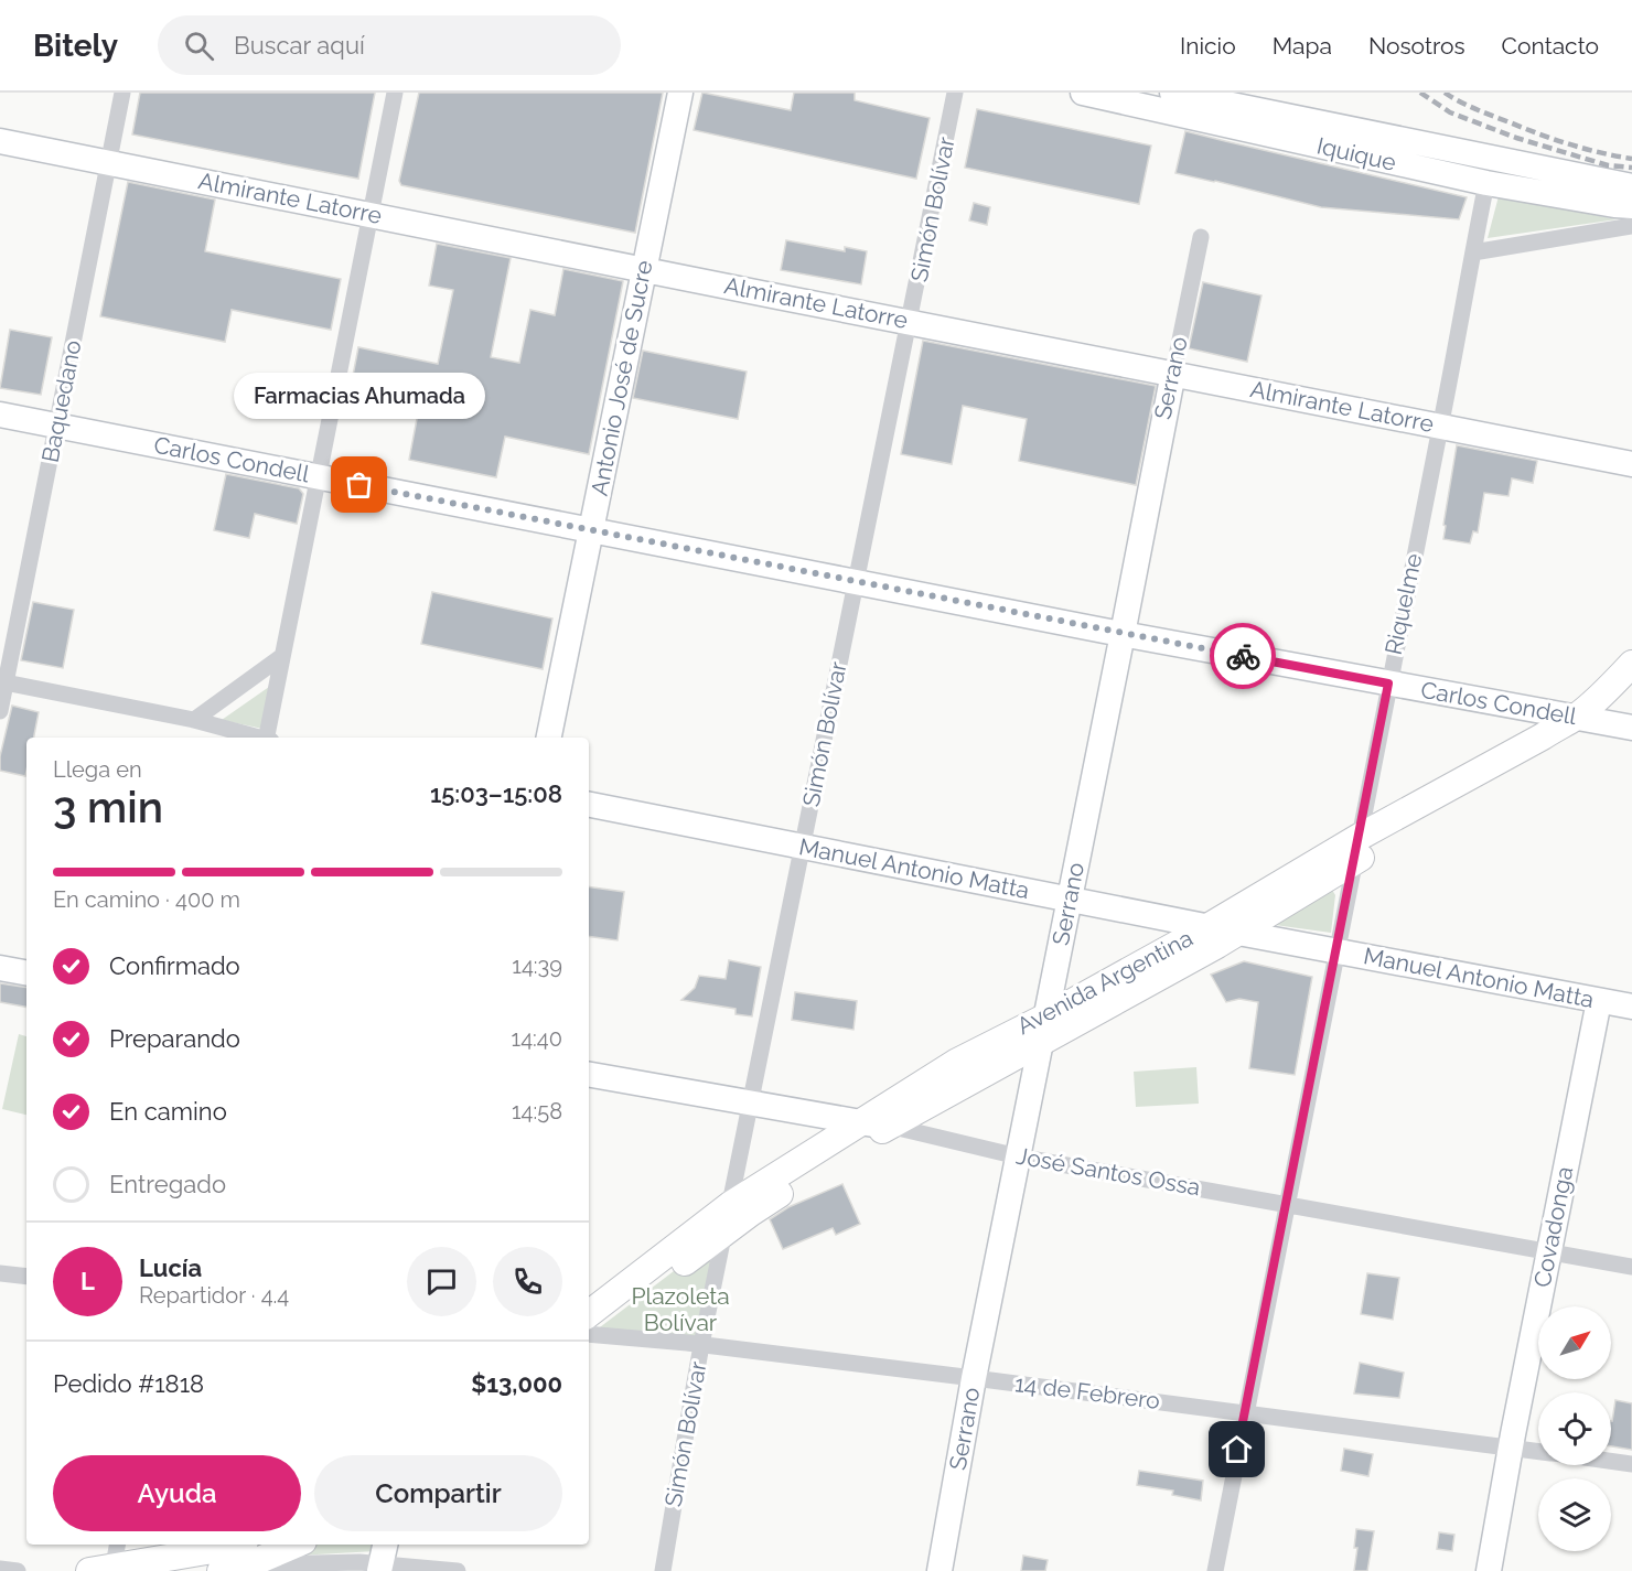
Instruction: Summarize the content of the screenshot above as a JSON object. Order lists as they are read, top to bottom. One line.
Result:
{"streets":{"main road":["Avenida Argentina"],"street":["Iquique","Almirante Latorre","Simón Bolívar","Antonio José de Sucre","Serrano","Baquedano","Carlos Condell","Riquelme","Manuel Antonio Matta","José Santos Ossa","Covadonga","14 de Febrero"]},"crossings":[["Iquique","Riquelme"],["Almirante Latorre","Simón Bolívar"],["Almirante Latorre","Antonio José de Sucre"],["Almirante Latorre","Serrano"],["Almirante Latorre","Baquedano"],["Almirante Latorre","Riquelme"],["Simón Bolívar","Carlos Condell"],["Simón Bolívar","Manuel Antonio Matta"],["Simón Bolívar","Avenida Argentina"],["Simón Bolívar","José Santos Ossa"],["Simón Bolívar","14 de Febrero"],["Antonio José de Sucre","Carlos Condell"],["Serrano","Carlos Condell"],["Serrano","Manuel Antonio Matta"],["Serrano","Avenida Argentina"],["Serrano","José Santos Ossa"],["Serrano","14 de Febrero"],["Baquedano","Carlos Condell"],["Carlos Condell","Riquelme"],["Carlos Condell","Avenida Argentina"],["Riquelme","Manuel Antonio Matta"],["Riquelme","Avenida Argentina"],["Riquelme","José Santos Ossa"],["Riquelme","14 de Febrero"],["Manuel Antonio Matta","Avenida Argentina"],["Manuel Antonio Matta","Covadonga"],["Avenida Argentina","José Santos Ossa"],["José Santos Ossa","Covadonga"],["Covadonga","14 de Febrero"]],"parks":["Plazoleta Bolívar"],"places":["Farmacias Ahumada"],"north":"top right","page":{"header":"Bitely","search":"Buscar aquí","nav":["Inicio","Mapa","Nosotros","Contacto"],"bubble":"Farmacias Ahumada","heading":["3 min","Llega en","15:03–15:08"],"panel":["Lucía","Repartidor · 4.4","Pedido #1818","$13,000"],"bar":"En camino · 400 m","list":[["Confirmado","14:39"],["Preparando","14:40"],["En camino","14:58"],"Entregado"],"round":"L","buttons":["Ayuda","Compartir"]}}
